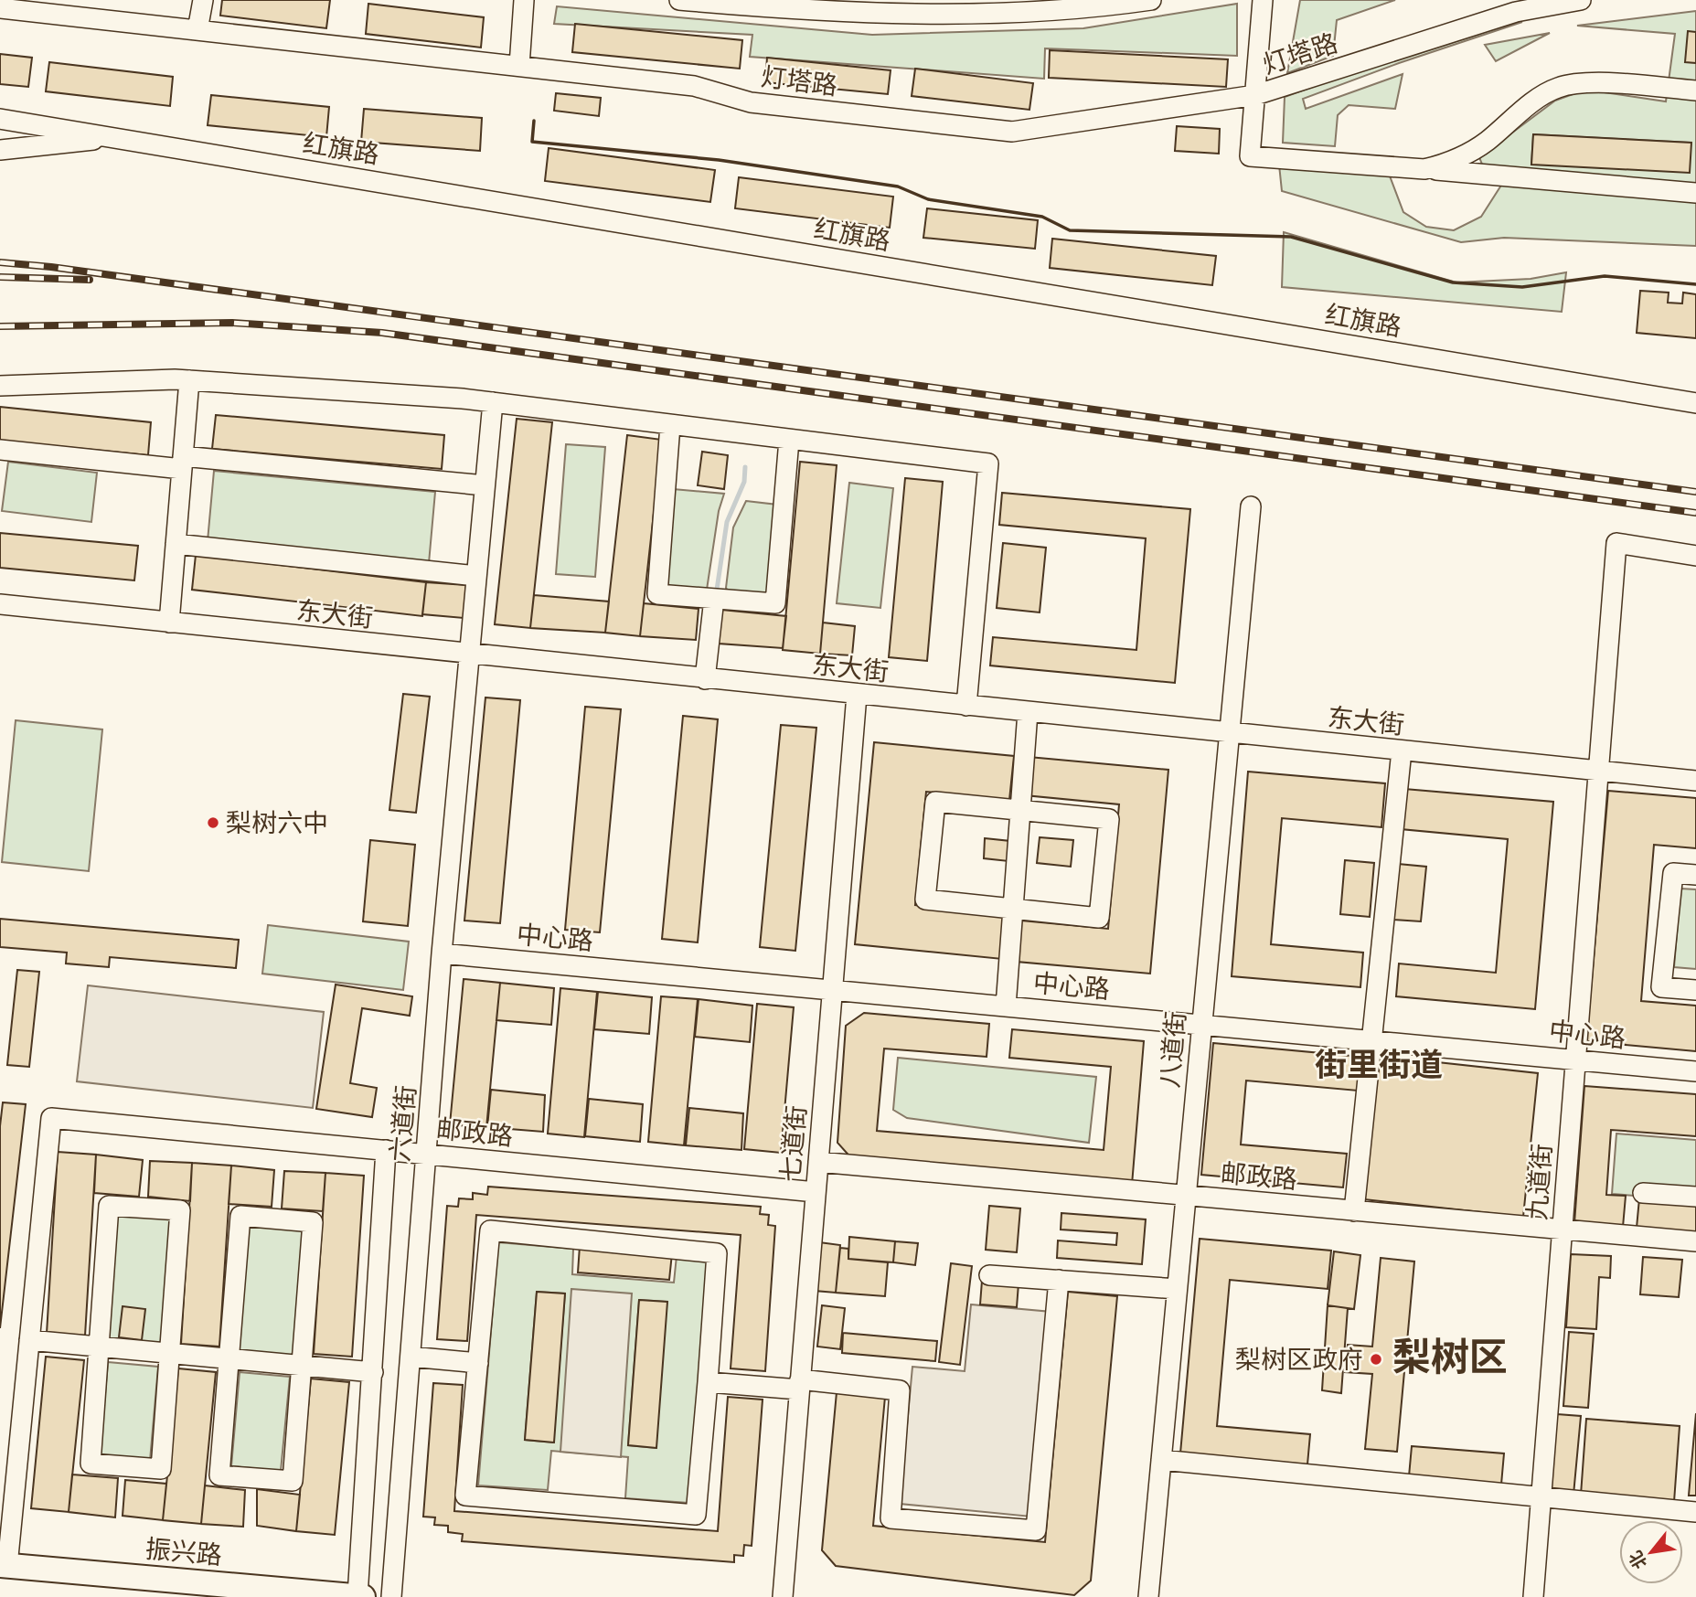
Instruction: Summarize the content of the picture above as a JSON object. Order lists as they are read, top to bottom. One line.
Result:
{"streets":{"main road":["振兴路"],"street":["灯塔路","红旗路","东大街","中心路","八道街","六道街","邮政路","七道街","九道街"]},"crossings":[["东大街","八道街"],["东大街","六道街"],["东大街","七道街"],["东大街","九道街"],["中心路","八道街"],["中心路","六道街"],["中心路","七道街"],["中心路","九道街"],["八道街","邮政路"],["六道街","邮政路"],["邮政路","七道街"],["邮政路","九道街"]],"districts":["街里街道","梨树区"],"places":["梨树六中","梨树区政府"],"north":"bottom left"}
